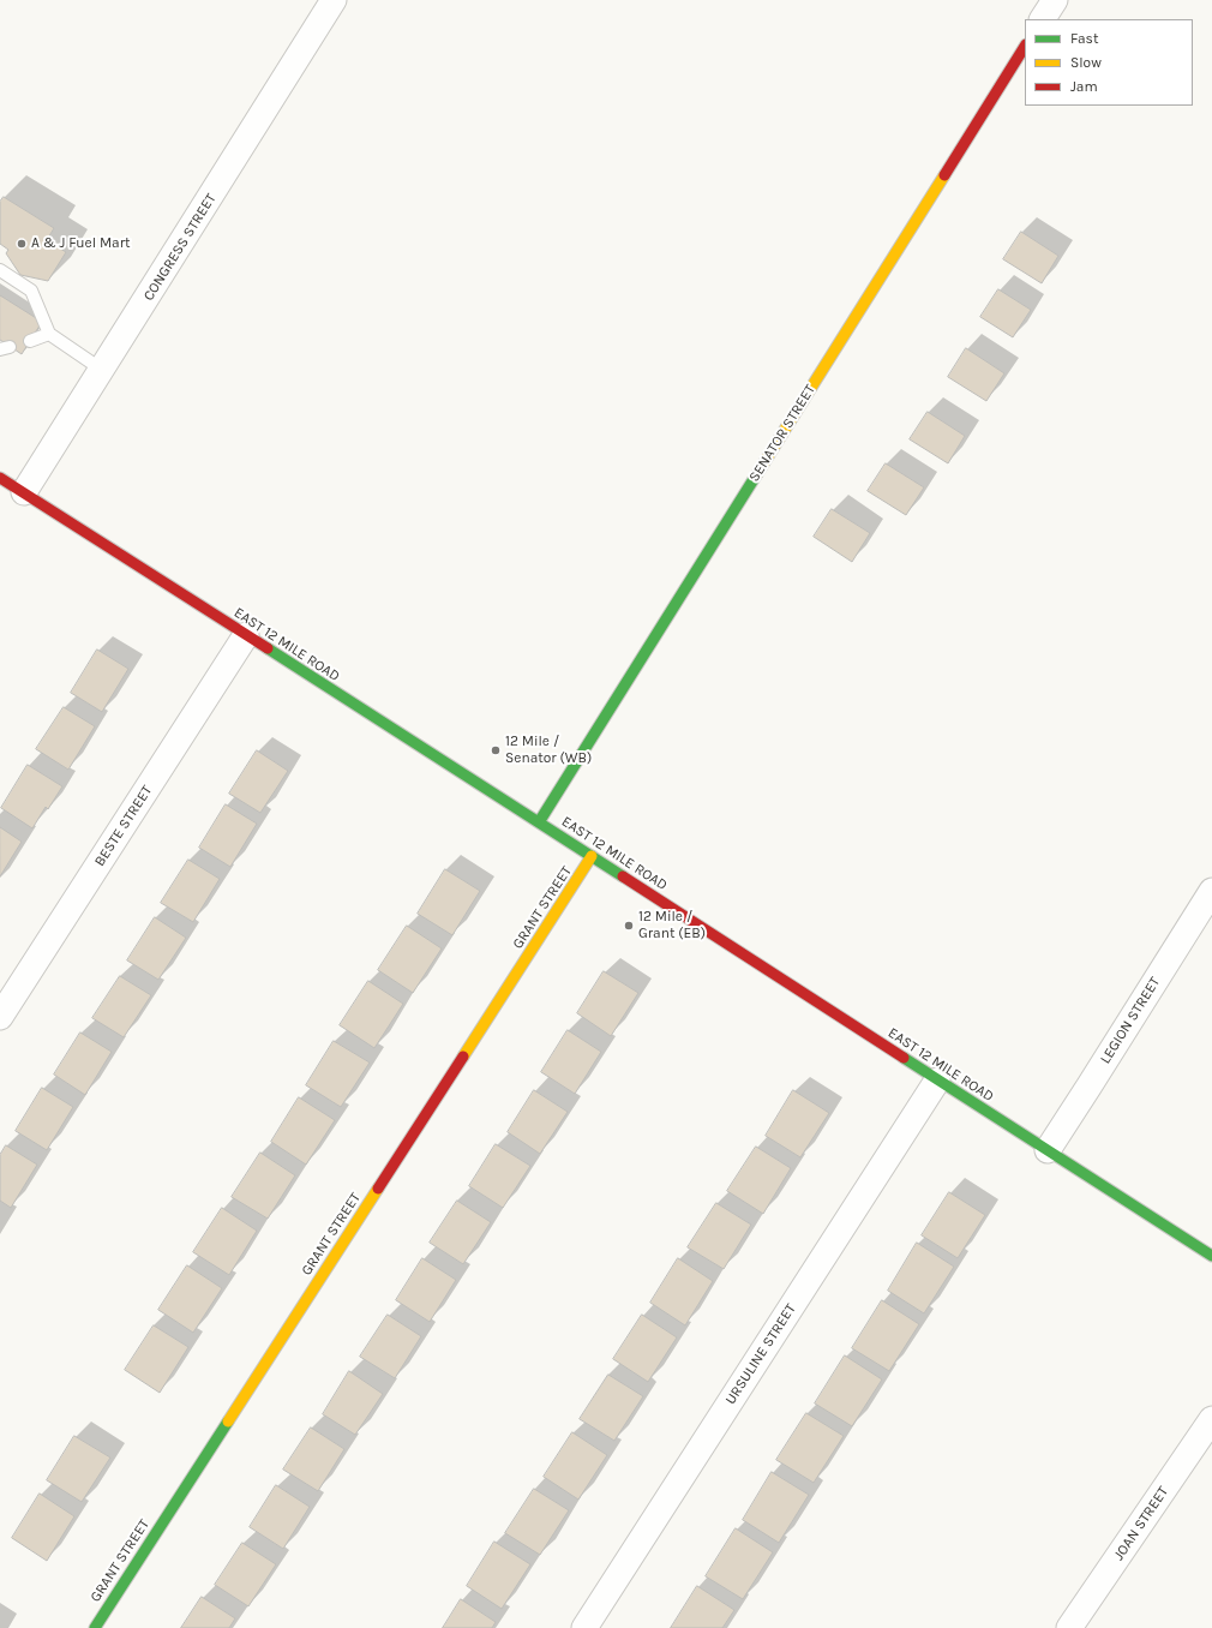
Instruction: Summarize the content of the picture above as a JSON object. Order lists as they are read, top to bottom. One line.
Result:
{"streets":{"street":["CONGRESS STREET","SENATOR STREET","EAST 12 MILE ROAD","BESTE STREET","GRANT STREET","LEGION STREET","URSULINE STREET","JOAN STREET"]},"crossings":[["CONGRESS STREET","EAST 12 MILE ROAD"],["SENATOR STREET","EAST 12 MILE ROAD"],["EAST 12 MILE ROAD","BESTE STREET"],["EAST 12 MILE ROAD","GRANT STREET"],["EAST 12 MILE ROAD","LEGION STREET"],["EAST 12 MILE ROAD","URSULINE STREET"]],"places":["A & J Fuel Mart","12 Mile / Senator (WB)","12 Mile / Grant (EB)"],"legend":["Fast","Slow","Jam"]}
